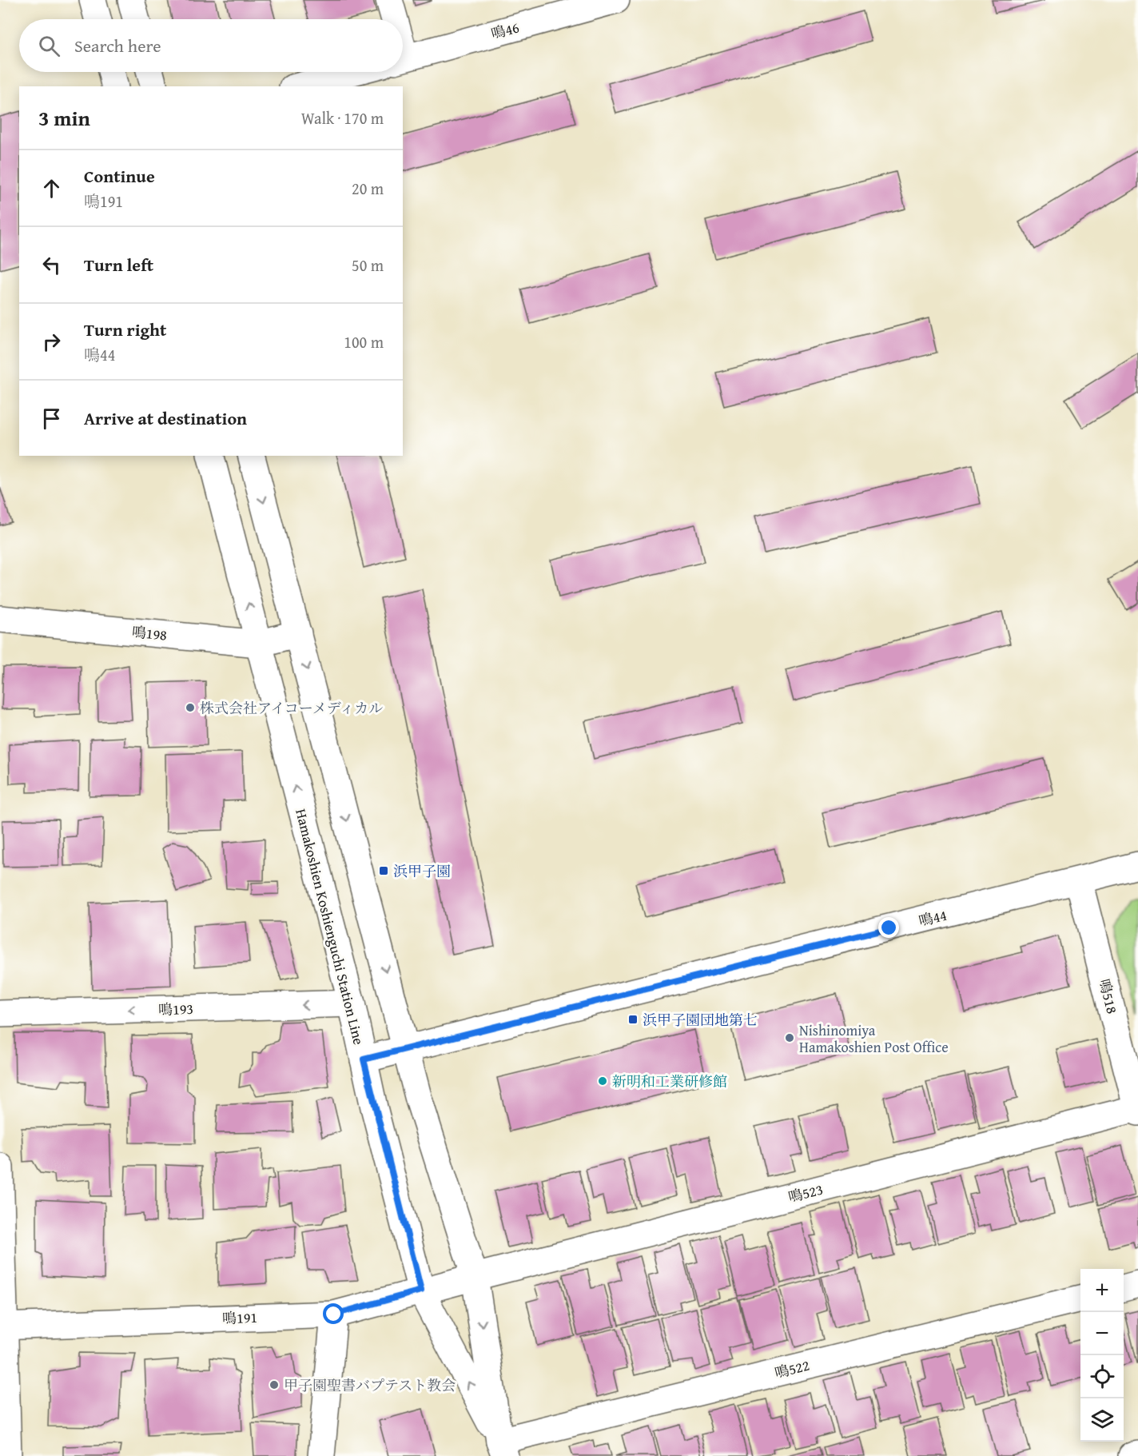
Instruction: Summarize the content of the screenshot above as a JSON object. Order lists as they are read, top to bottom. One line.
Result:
{"streets":{"street":["鳴46","鳴198","鳴44","Hamakoshien Koshienguchi Station Line","鳴518","鳴193","鳴523","鳴191","鳴522"]},"crossings":[["鳴198","Hamakoshien Koshienguchi Station Line"],["鳴44","Hamakoshien Koshienguchi Station Line"],["鳴44","鳴518"],["Hamakoshien Koshienguchi Station Line","鳴193"],["Hamakoshien Koshienguchi Station Line","鳴191"],["Hamakoshien Koshienguchi Station Line","鳴522"],["鳴518","鳴523"],["鳴523","鳴191"]],"one_way":["鳴193"],"places":{"other":["株式会社アイコーメディカル","Nishinomiya Hamakoshien Post Office","新明和工業研修館","甲子園聖書バプテスト教会"],"transit":["浜甲子園","浜甲子園団地第七"]},"page":{"search":"Search here","heading":["3 min","Walk · 170 m"],"list":[["Continue","鳴191","20 m"],["Turn left","50 m"],["Turn right","鳴44","100 m"],"Arrive at destination"],"map_buttons":["+","−"]}}
